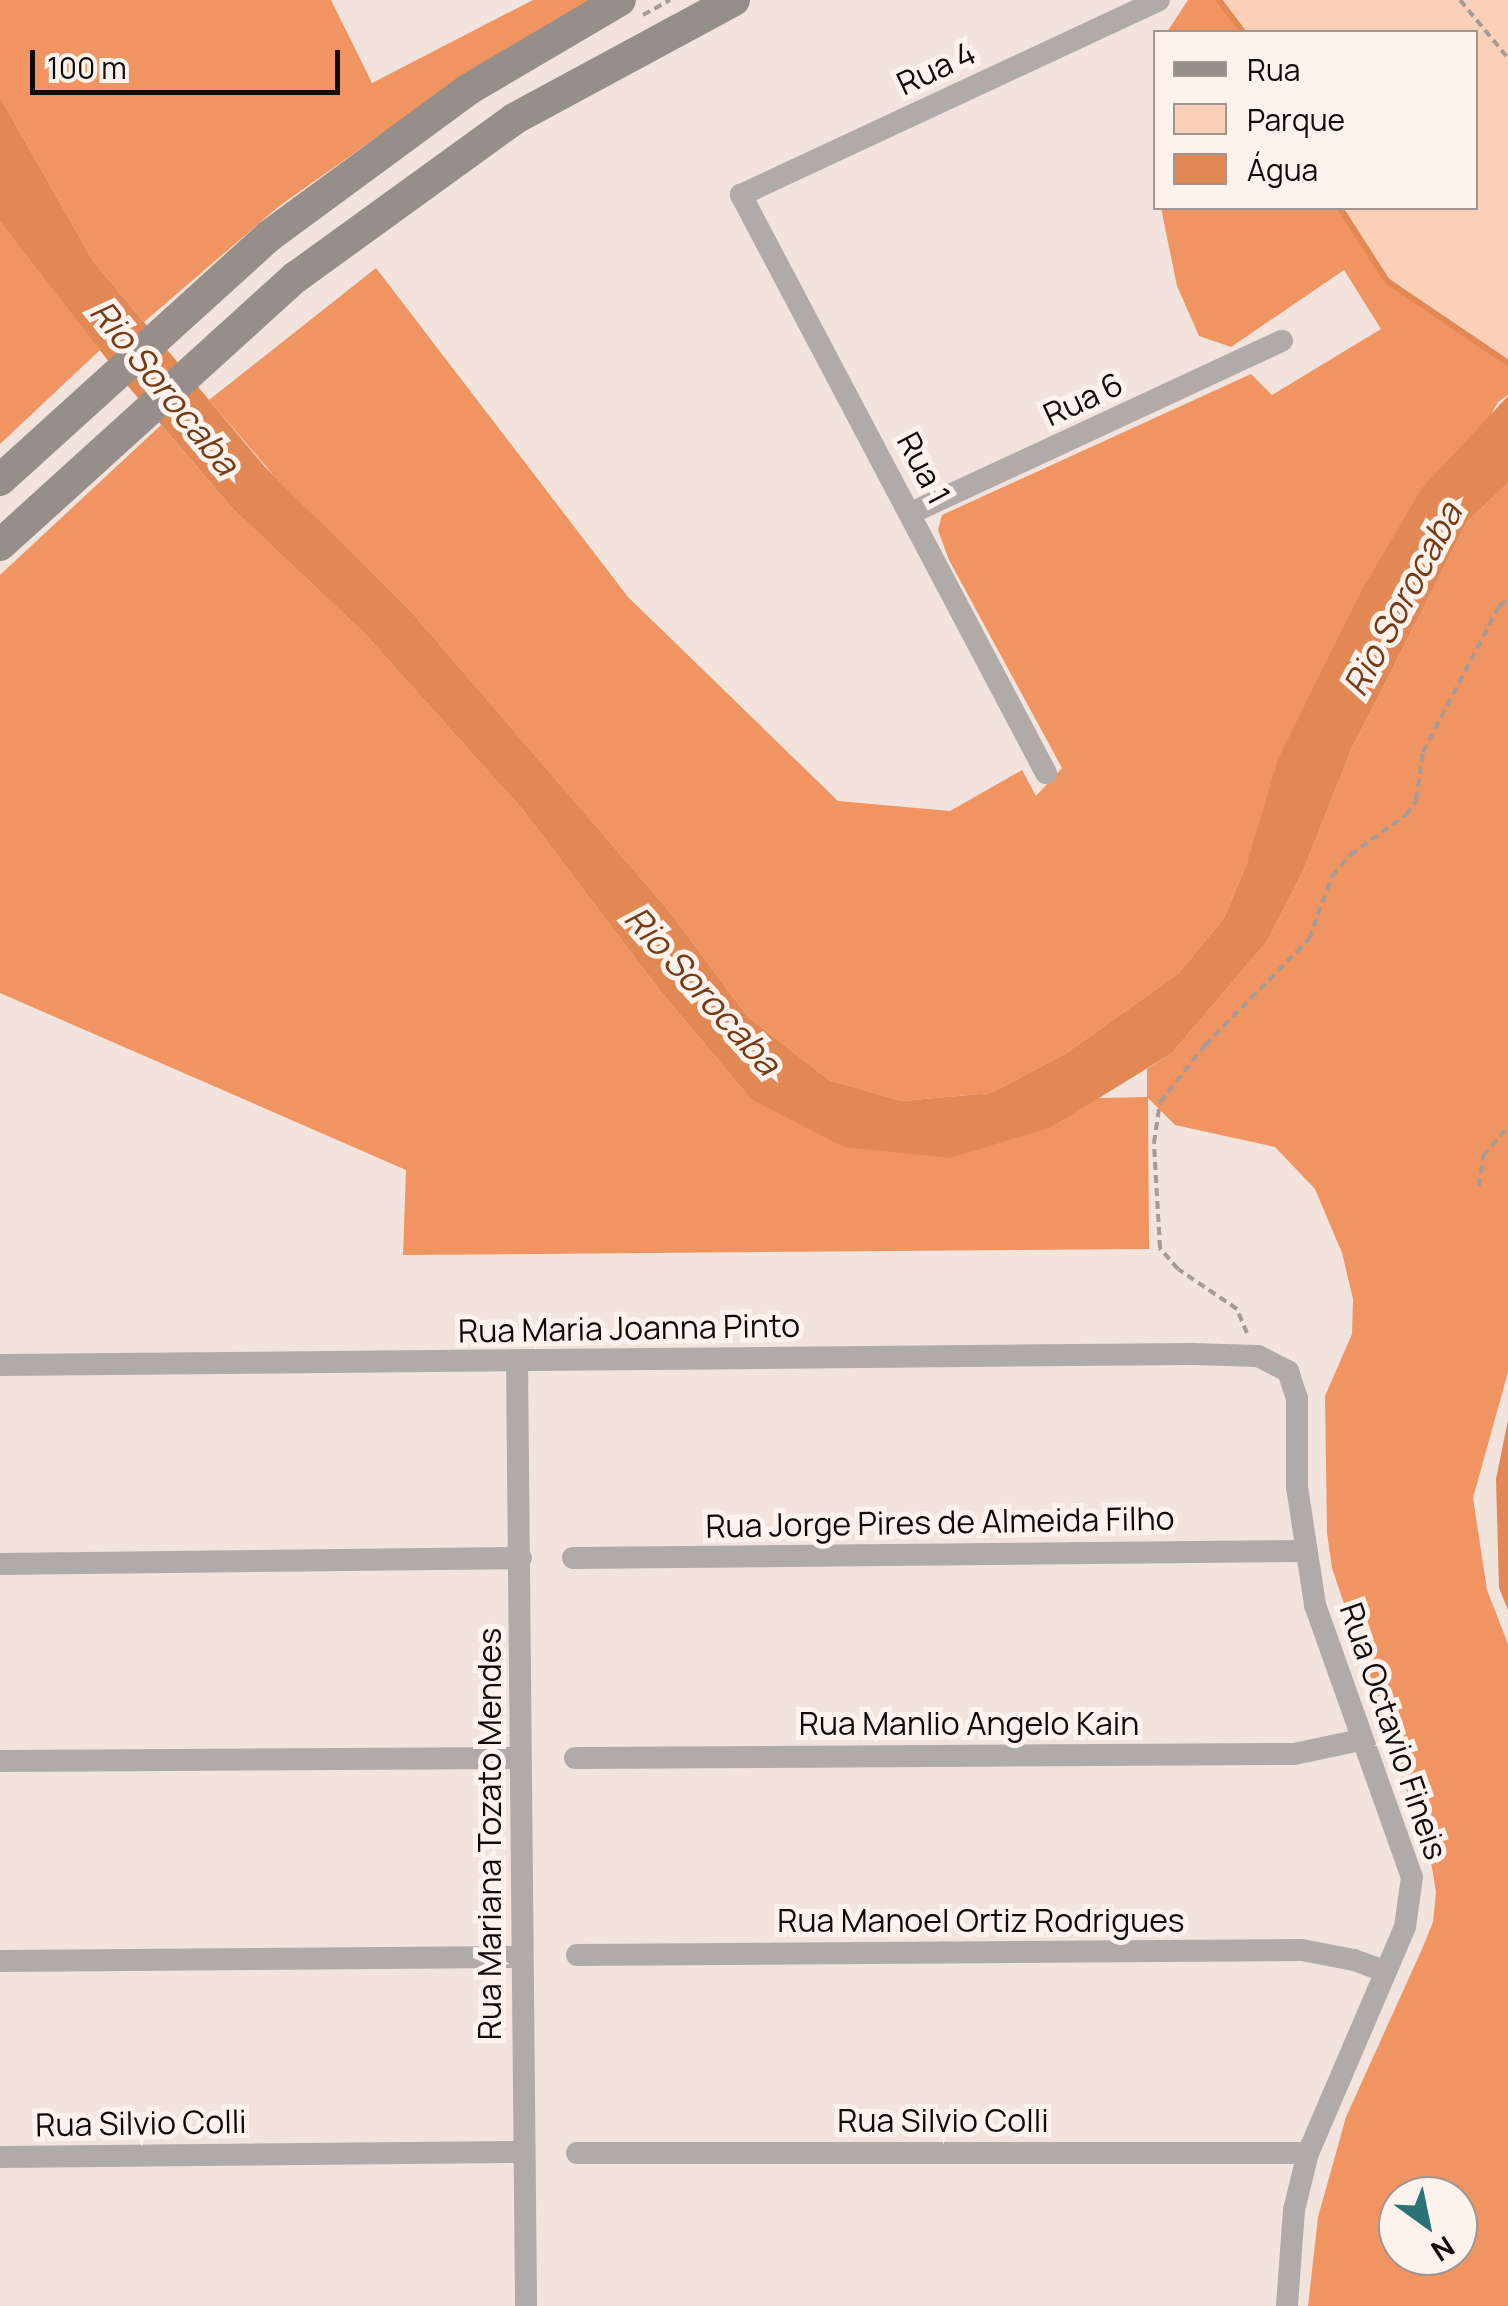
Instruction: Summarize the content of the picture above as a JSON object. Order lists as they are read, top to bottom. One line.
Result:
{"streets":{"street":["Rua 4","Rua 6","Rua 1","Rua Maria Joanna Pinto","Rua Jorge Pires de Almeida Filho","Rua Manlio Angelo Kain","Rua Octavio Fineis","Rua Mariana Tozato Mendes","Rua Manoel Ortiz Rodrigues","Rua Silvio Colli"]},"crossings":[["Rua 4","Rua 1"],["Rua 6","Rua 1"],["Rua Maria Joanna Pinto","Rua Octavio Fineis"],["Rua Maria Joanna Pinto","Rua Mariana Tozato Mendes"],["Rua Jorge Pires de Almeida Filho","Rua Octavio Fineis"],["Rua Manlio Angelo Kain","Rua Octavio Fineis"],["Rua Octavio Fineis","Rua Manoel Ortiz Rodrigues"],["Rua Octavio Fineis","Rua Silvio Colli"],["Rua Mariana Tozato Mendes","Rua Silvio Colli"]],"water":["Rio Sorocaba"],"legend":["Rua","Parque","Água"],"scale_bar":"100 m","north":"bottom right"}
